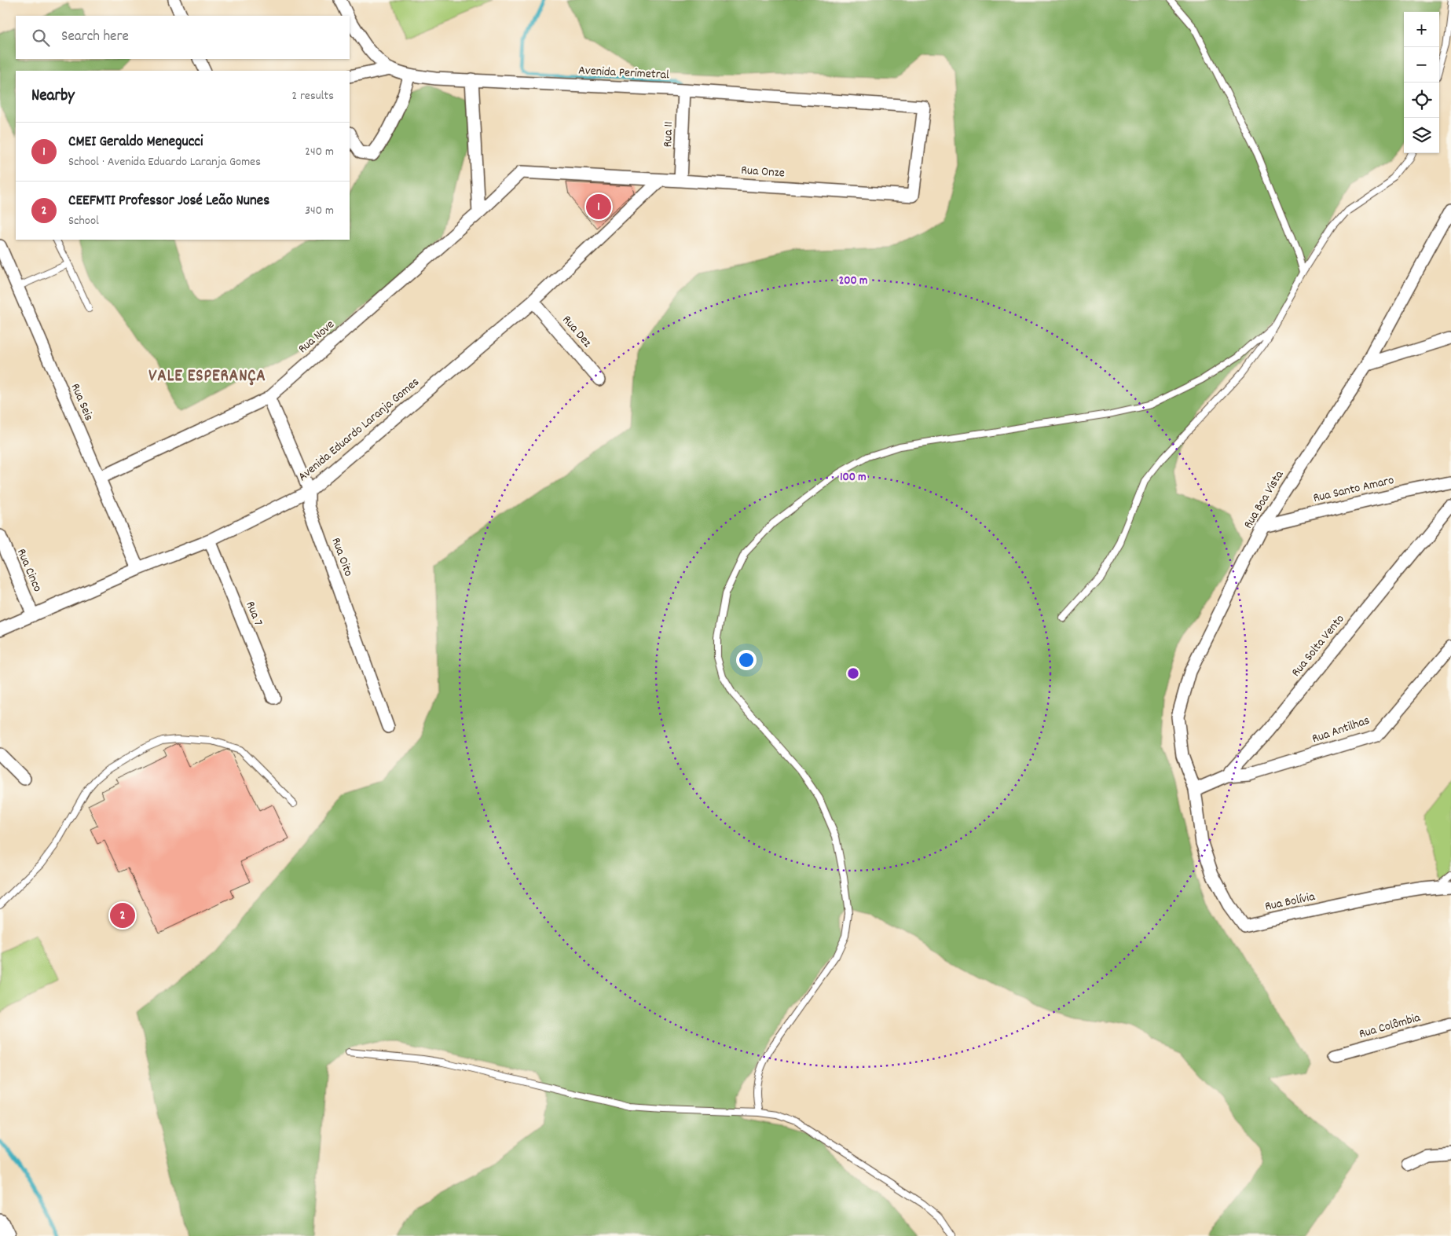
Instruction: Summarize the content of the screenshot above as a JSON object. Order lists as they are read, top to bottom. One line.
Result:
{"streets":{"street":["Avenida Perimetral","Rua 11","Rua Onze","Rua Dez","Rua Nove","Rua Seis","Avenida Eduardo Laranja Gomes","Rua Santo Amaro","Rua Boa Vista","Rua Oito","Rua Cinco","Rua 7","Rua Solta Vento","Rua Antilhas","Rua Bolívia","Rua Colômbia"]},"crossings":[["Avenida Perimetral","Rua 11"],["Avenida Perimetral","Rua Onze"],["Rua 11","Rua Onze"],["Rua Onze","Rua Nove"],["Rua Onze","Avenida Eduardo Laranja Gomes"],["Rua Dez","Avenida Eduardo Laranja Gomes"],["Rua Nove","Rua Seis"],["Rua Nove","Rua Oito"],["Rua Seis","Avenida Eduardo Laranja Gomes"],["Avenida Eduardo Laranja Gomes","Rua Oito"],["Avenida Eduardo Laranja Gomes","Rua Cinco"],["Avenida Eduardo Laranja Gomes","Rua 7"],["Rua Santo Amaro","Rua Boa Vista"],["Rua Boa Vista","Rua Solta Vento"],["Rua Boa Vista","Rua Bolívia"],["Rua Solta Vento","Rua Antilhas"]],"districts":["VALE ESPERANÇA"],"page":{"map_buttons":["+","−"],"search":"Search here","heading":["Nearby","2 results"],"list":[{"mark":"1","name":"CMEI Geraldo Menegucci","note":"School · Avenida Eduardo Laranja Gomes","value":"240 m"},{"mark":"2","name":"CEEFMTI Professor José Leão Nunes","note":"School","value":"340 m"}],"pins":["1","2"]},"rings":["200 m","100 m"]}
